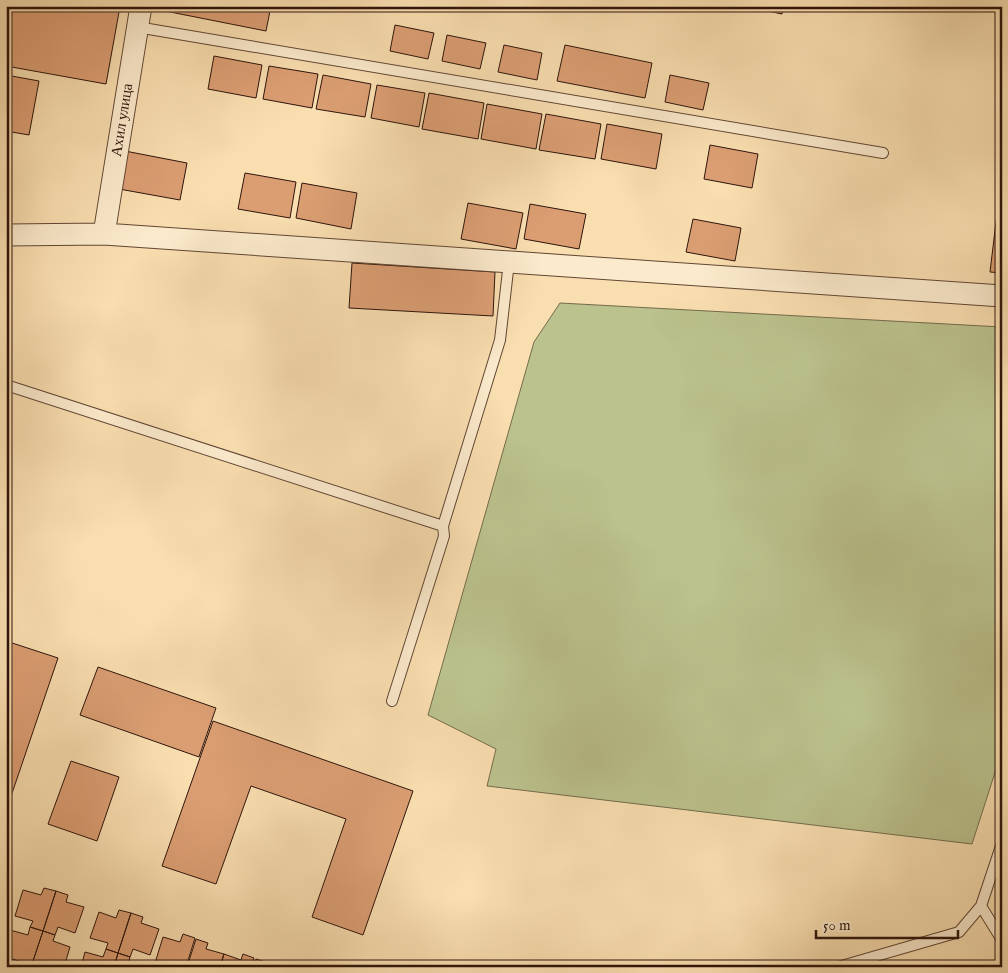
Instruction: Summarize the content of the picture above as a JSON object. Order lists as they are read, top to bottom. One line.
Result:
{"streets":{"street":["Ахил улица"]},"scale_bar":"50 m"}
